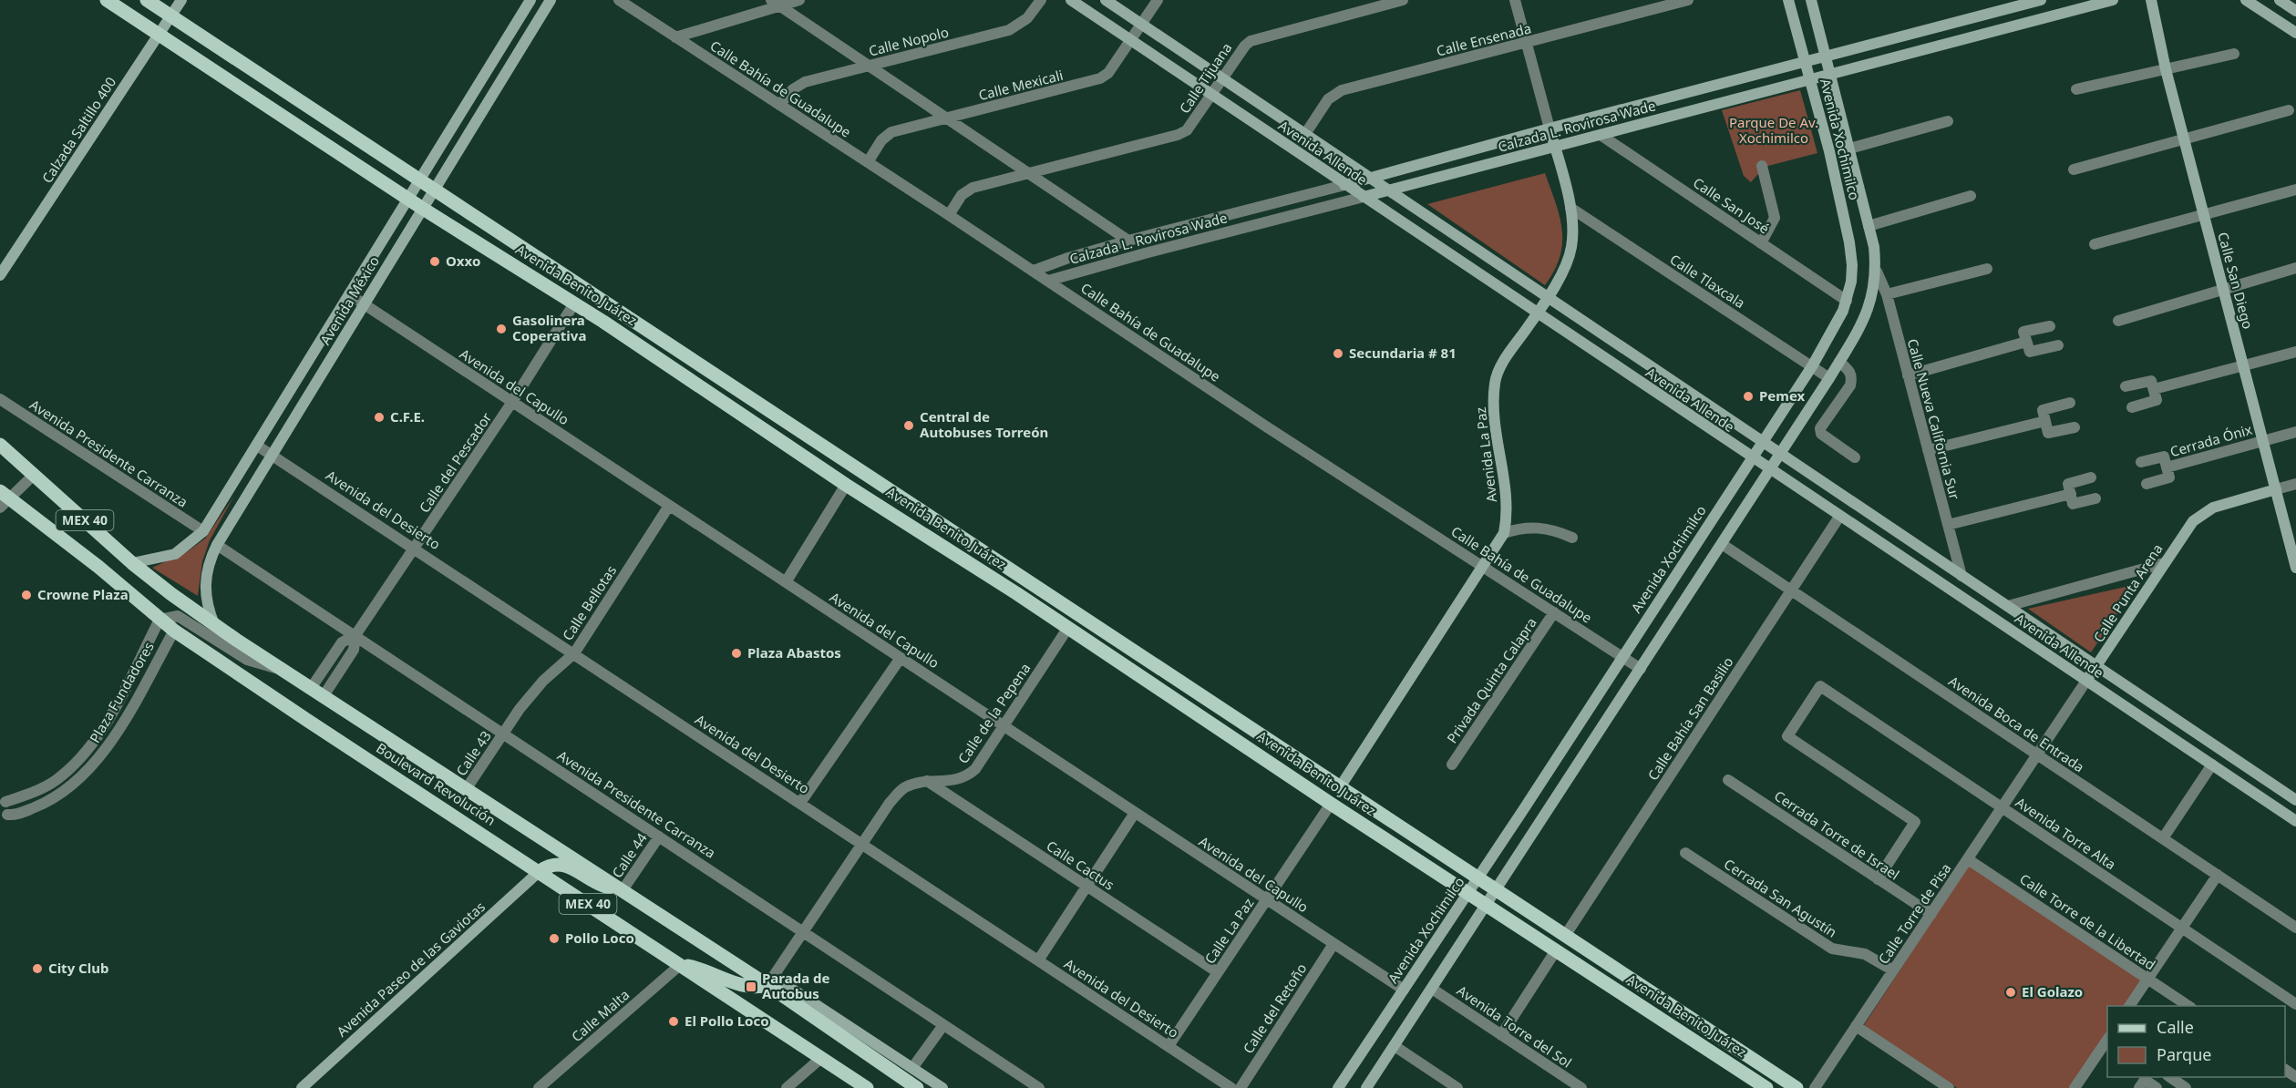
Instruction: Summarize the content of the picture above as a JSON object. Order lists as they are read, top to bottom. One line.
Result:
{"streets":{"main road":["Avenida Benito Juárez","MEX 40","Boulevard Revolución"],"street":["Calle Ensenada","Calle Nopolo","Calle Tijuana","Calle Mexicali","Calle Bahía de Guadalupe","Calzada L. Rovirosa Wade","Calzada Saltillo 400","Avenida Xochimilco","Avenida Allende","Calle San José","Calle San Diego","Calle Tlaxcala","Avenida México","Avenida del Capullo","Calle Nueva California Sur","Cerrada Ónix","Avenida Presidente Carranza","Avenida La Paz","Calle del Pescador","Avenida del Desierto","Calle Punta Arena","Calle Bellotas","Privada Quinta Calapra","Plaza Fundadores","Calle de la Pepena","Calle Bahía San Basilio","Avenida Boca de Entrada","Calle 43","Avenida Torre Alta","Cerrada Torre de Israel","Calle 44","Calle Cactus","Cerrada San Agustín","Calle Torre de Pisa","Calle Torre de la Libertad","Calle La Paz","Avenida Paseo de las Gaviotas","Calle del Retoño","Calle Malta","Avenida Torre del Sol"]},"crossings":[["Calle Ensenada","Avenida Allende"],["Calle Ensenada","Avenida La Paz"],["Calle Nopolo","Calle Bahía de Guadalupe"],["Calle Tijuana","Calle Bahía de Guadalupe"],["Calle Tijuana","Avenida Allende"],["Calle Mexicali","Calle Bahía de Guadalupe"],["Calle Mexicali","Avenida Allende"],["Calle Bahía de Guadalupe","Calzada L. Rovirosa Wade"],["Calle Bahía de Guadalupe","Avenida Xochimilco"],["Calle Bahía de Guadalupe","Avenida La Paz"],["Calle Bahía de Guadalupe","Privada Quinta Calapra"],["Calzada L. Rovirosa Wade","Avenida Xochimilco"],["Calzada L. Rovirosa Wade","Avenida Allende"],["Calzada L. Rovirosa Wade","Calle San José"],["Calzada L. Rovirosa Wade","Avenida La Paz"],["Calzada Saltillo 400","Avenida Benito Juárez"],["Avenida Xochimilco","Avenida Allende"],["Avenida Xochimilco","Calle San José"],["Avenida Xochimilco","Calle Tlaxcala"],["Avenida Xochimilco","Avenida Benito Juárez"],["Avenida Xochimilco","Avenida del Capullo"],["Avenida Xochimilco","Calle Nueva California Sur"],["Avenida Xochimilco","Avenida Boca de Entrada"],["Avenida Xochimilco","Avenida Torre del Sol"],["Avenida Allende","Calle Nueva California Sur"],["Avenida Allende","Avenida La Paz"],["Avenida Allende","Calle Punta Arena"],["Avenida Allende","Calle Bahía San Basilio"],["Calle San Diego","Cerrada Ónix"],["Calle San Diego","Calle Punta Arena"],["Calle Tlaxcala","Avenida La Paz"],["Avenida Benito Juárez","Avenida México"],["Avenida Benito Juárez","Avenida La Paz"],["Avenida Benito Juárez","Calle del Pescador"],["Avenida Benito Juárez","Calle de la Pepena"],["Avenida Benito Juárez","Calle Bahía San Basilio"],["Avenida Benito Juárez","Calle La Paz"],["Avenida México","Avenida del Capullo"],["Avenida México","Avenida Presidente Carranza"],["Avenida México","Avenida del Desierto"],["Avenida México","MEX 40"],["Avenida del Capullo","Calle del Pescador"],["Avenida del Capullo","Calle Bellotas"],["Avenida del Capullo","Calle de la Pepena"],["Avenida del Capullo","Calle La Paz"],["Avenida del Capullo","Calle del Retoño"],["Avenida Presidente Carranza","Calle del Pescador"],["Avenida Presidente Carranza","Calle Bellotas"],["Avenida Presidente Carranza","Calle de la Pepena"],["Avenida Presidente Carranza","Calle 43"],["Avenida Presidente Carranza","Calle 44"],["Calle del Pescador","Avenida del Desierto"],["Avenida del Desierto","Calle Bellotas"],["Avenida del Desierto","Calle de la Pepena"],["Avenida del Desierto","Calle La Paz"],["MEX 40","Calle de la Pepena"],["MEX 40","Calle 43"],["MEX 40","Calle 44"],["Calle Punta Arena","Avenida Boca de Entrada"],["Calle Punta Arena","Calle Torre de Pisa"],["Calle Bellotas","Calle 43"],["Plaza Fundadores","Boulevard Revolución"],["Calle de la Pepena","Calle Cactus"],["Calle Bahía San Basilio","Avenida Boca de Entrada"],["Avenida Boca de Entrada","Calle Torre de Pisa"],["Boulevard Revolución","Avenida Paseo de las Gaviotas"],["Boulevard Revolución","Calle Malta"],["Avenida Torre Alta","Cerrada Torre de Israel"],["Avenida Torre Alta","Calle Torre de Pisa"],["Cerrada Torre de Israel","Calle Torre de Pisa"],["Calle Cactus","Calle La Paz"],["Cerrada San Agustín","Calle Torre de Pisa"],["Calle Torre de Pisa","Calle Torre de la Libertad"]],"parks":["Parque De Av. Xochimilco"],"places":{"other":["Oxxo","Gasolinera Coperativa","Secundaria # 81","Pemex","C.F.E.","Central de Autobuses Torreón","Crowne Plaza","Plaza Abastos","Pollo Loco","City Club","El Golazo","El Pollo Loco"],"transit":["Parada de Autobus"]},"legend":["Calle","Parque"]}
